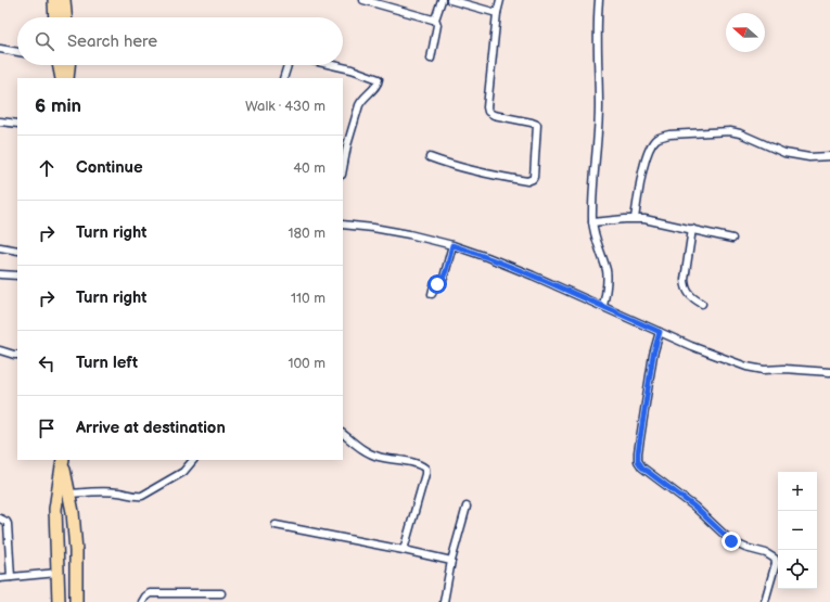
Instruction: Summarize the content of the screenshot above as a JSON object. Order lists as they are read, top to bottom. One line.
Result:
{"north":"left","page":{"search":"Search here","heading":["6 min","Walk · 430 m"],"list":[["Continue","40 m"],["Turn right","180 m"],["Turn right","110 m"],["Turn left","100 m"],"Arrive at destination"],"map_buttons":["+","−"]}}
